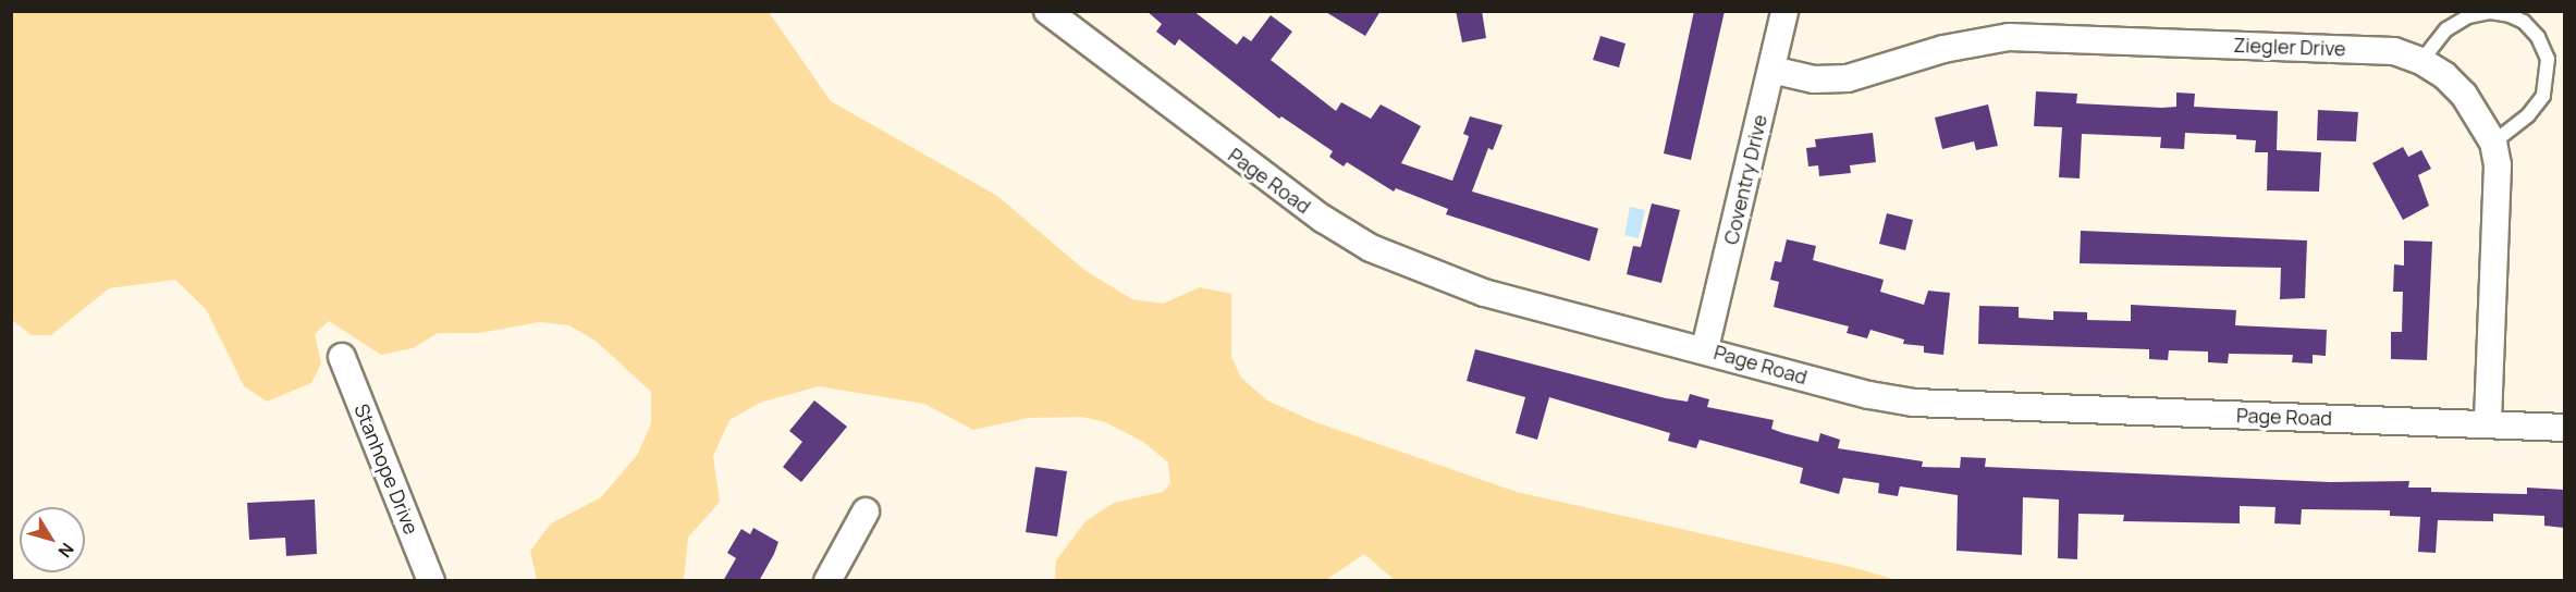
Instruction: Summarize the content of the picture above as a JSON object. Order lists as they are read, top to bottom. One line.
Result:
{"streets":{"street":["Ziegler Drive","Coventry Drive","Page Road","Stanhope Drive"]},"crossings":[["Ziegler Drive","Coventry Drive"],["Ziegler Drive","Page Road"],["Coventry Drive","Page Road"]],"north":"bottom right"}
